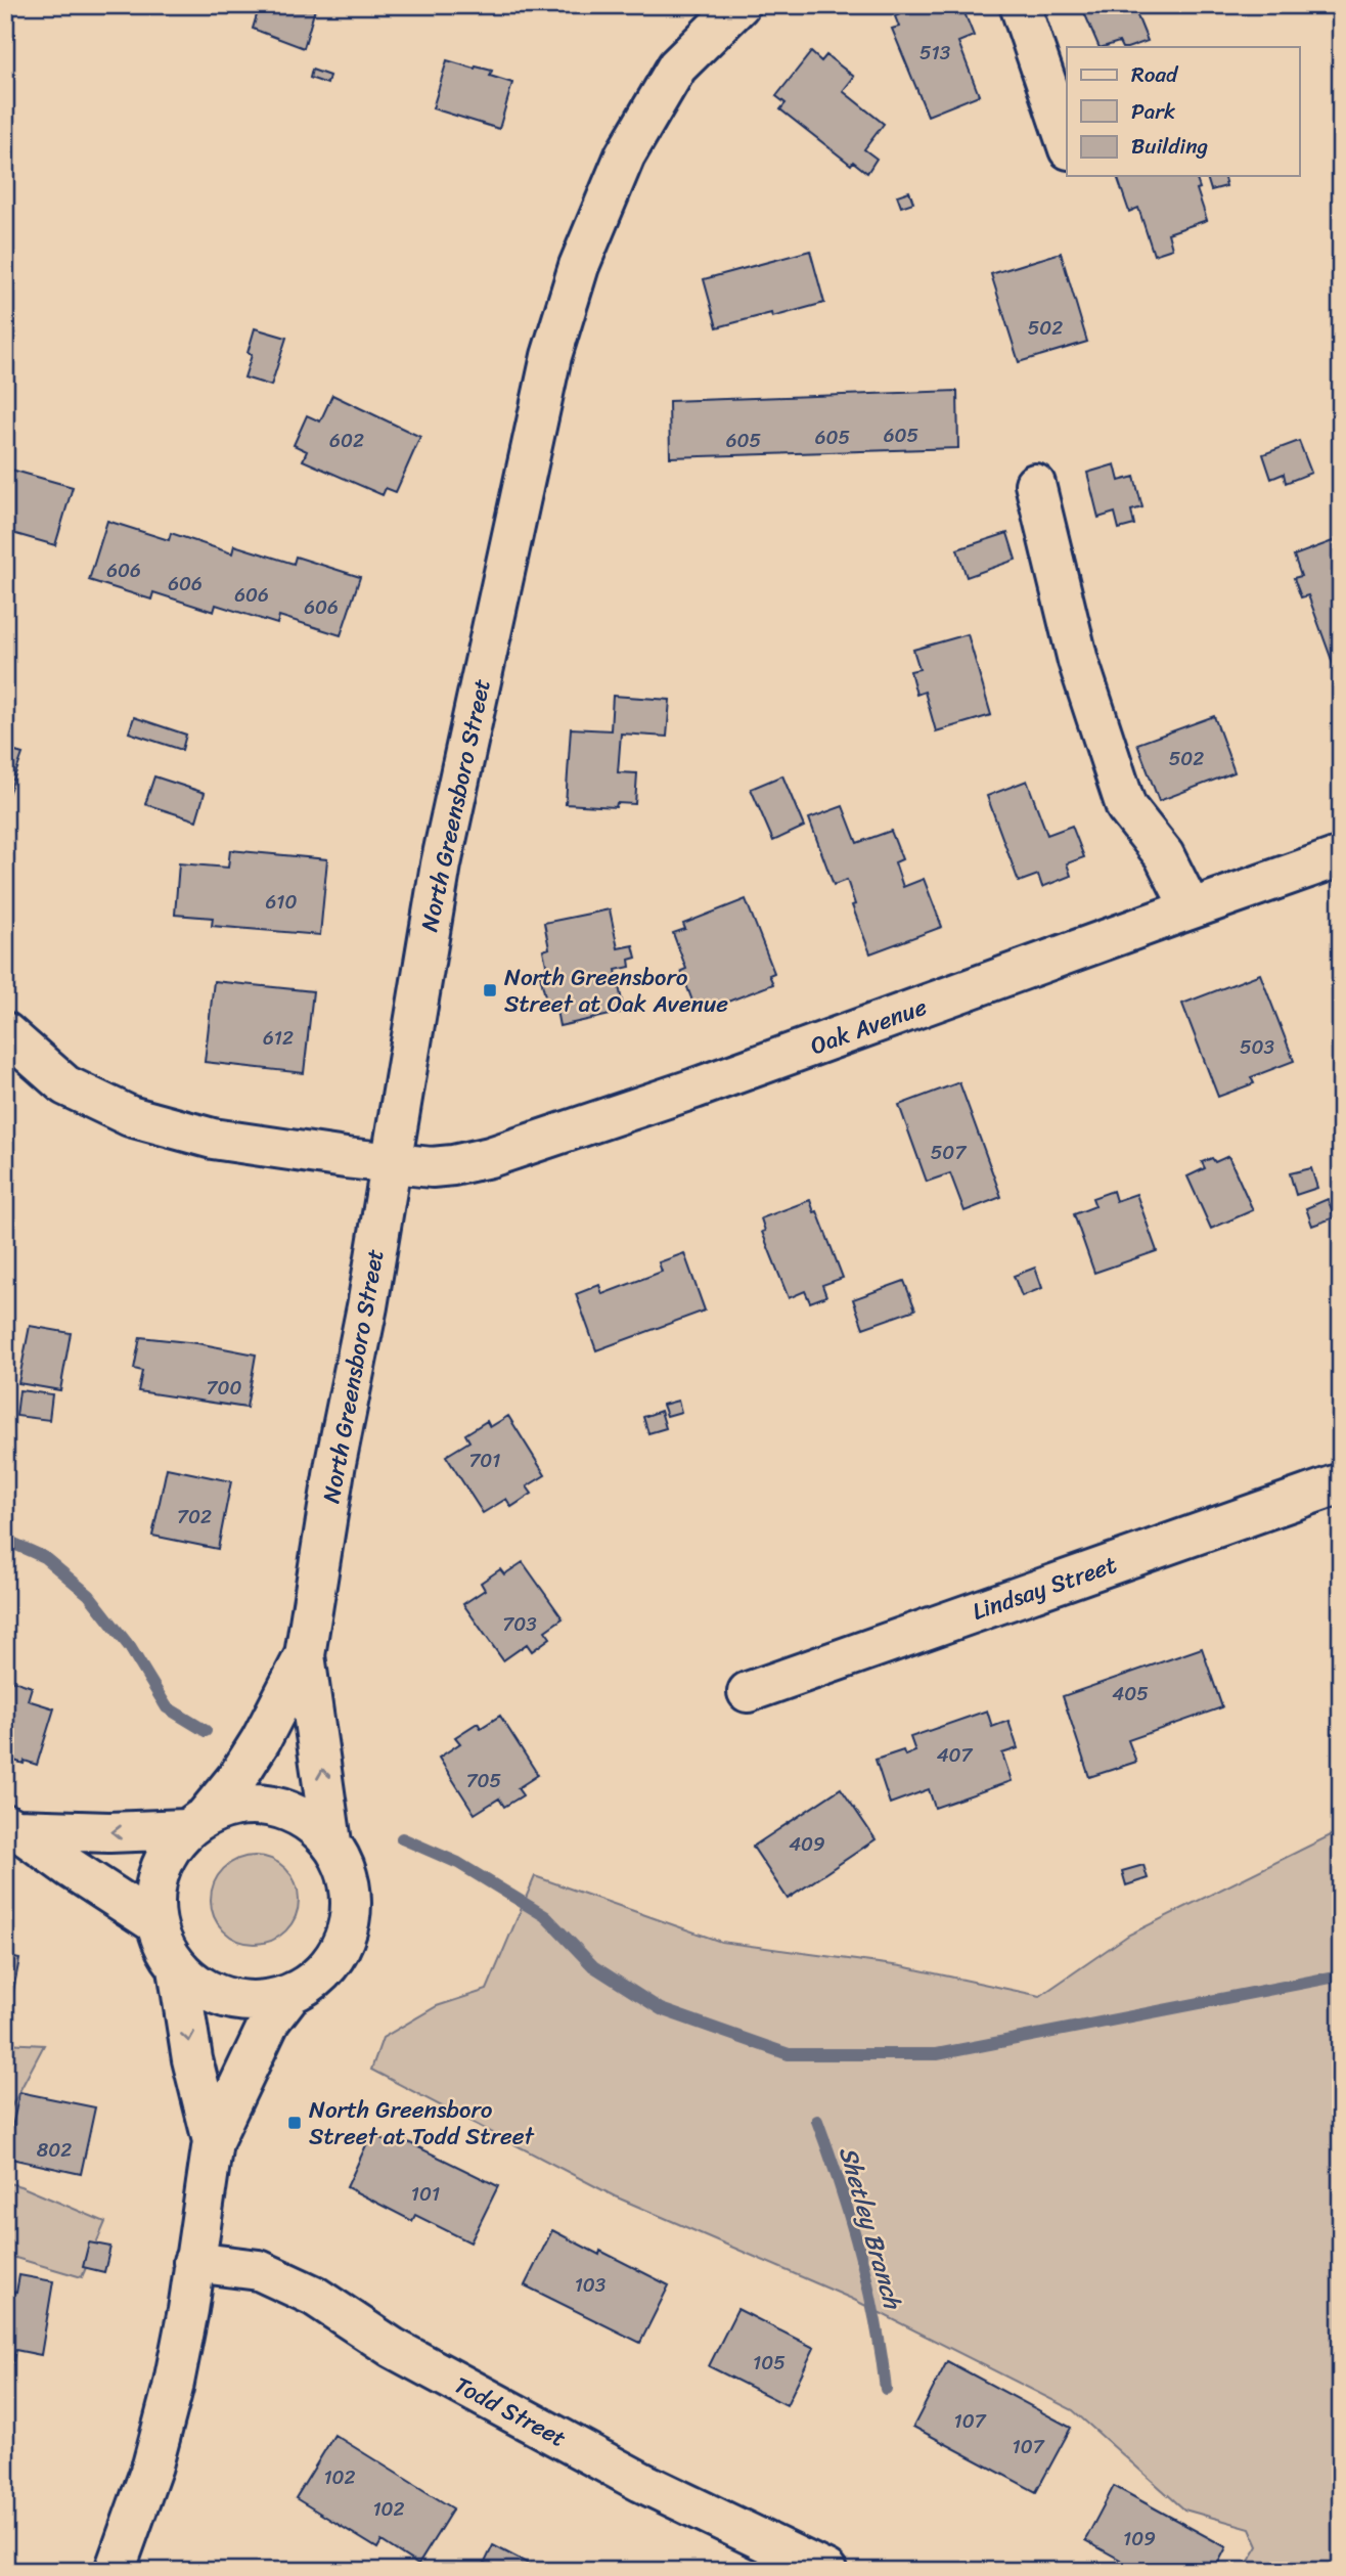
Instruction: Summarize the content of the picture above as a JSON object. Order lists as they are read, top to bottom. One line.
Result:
{"streets":{"main road":["North Greensboro Street","Oak Avenue","Lindsay Street","Todd Street"]},"crossings":[["North Greensboro Street","Oak Avenue"]],"water":["Shetley Branch"],"places":{"transit":["North Greensboro Street at Oak Avenue","North Greensboro Street at Todd Street"]},"house_numbers":["513","502","605","605","602","605","606","606","606","606","502","610","612","503","507","700","701","702","703","405","407","705","409","802","101","103","105","107","107","102","102","109"],"legend":["Road","Park","Building"]}
